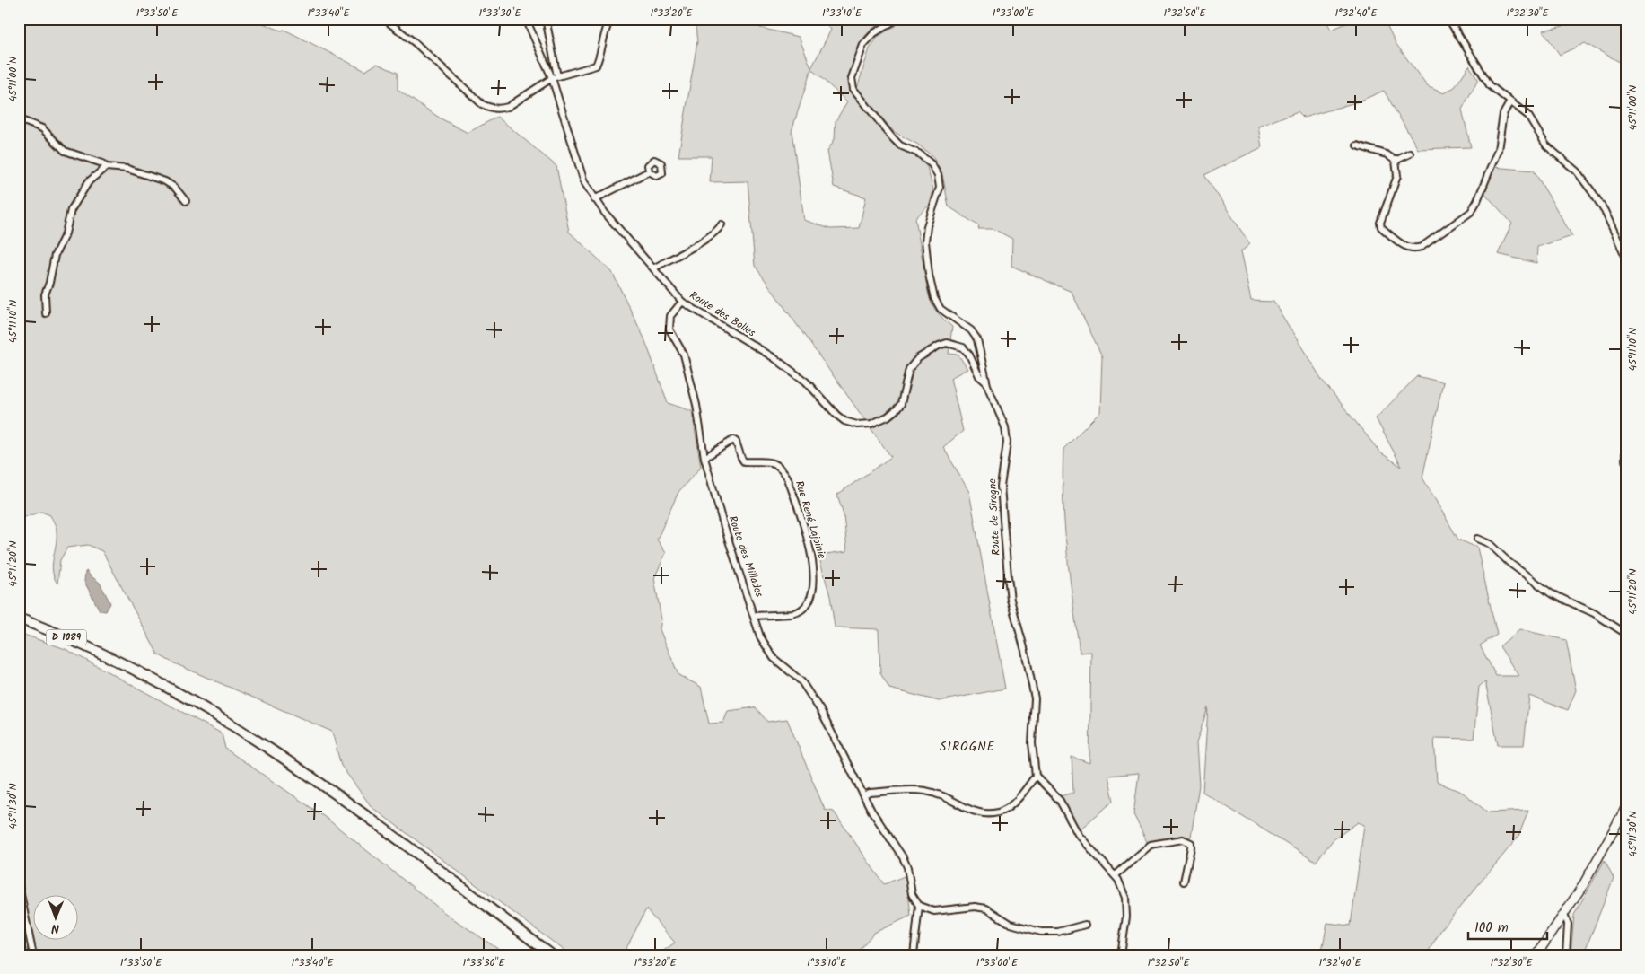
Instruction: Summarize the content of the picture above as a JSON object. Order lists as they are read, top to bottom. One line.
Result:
{"streets":{"highway":["D 1089"],"street":["Route des Bolles","Route de Sirogne","Rue René Lajoinie","Route des Millades"]},"crossings":[["Route des Bolles","Route de Sirogne"],["Route des Bolles","Route des Millades"],["Rue René Lajoinie","Route des Millades"]],"districts":["SIROGNE"],"scale_bar":"100 m","north":"bottom","coordinates":["1°33'50\"E","1°33'40\"E","1°33'30\"E","1°33'20\"E","1°33'10\"E","1°33'00\"E","1°32'50\"E","1°32'40\"E","1°32'30\"E","45°11'00\"N","45°11'10\"N","45°11'20\"N","45°11'30\"N"]}
